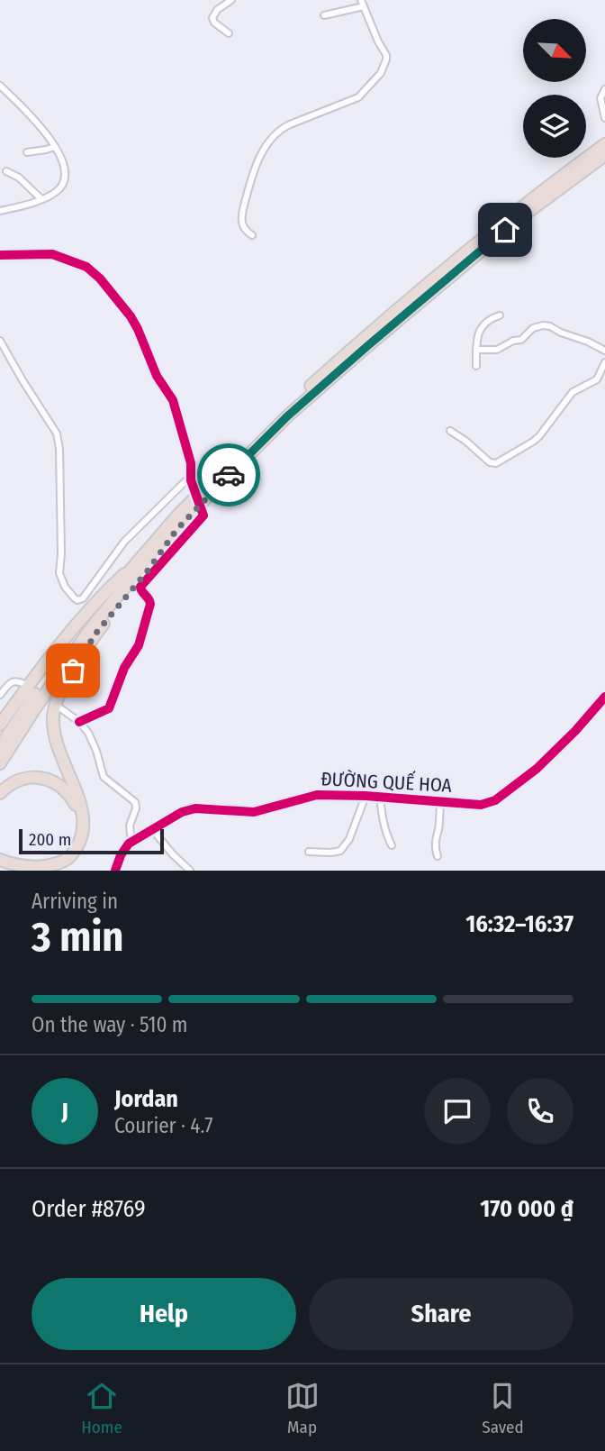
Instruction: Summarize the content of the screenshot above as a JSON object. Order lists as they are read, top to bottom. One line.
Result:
{"streets":{"street":["ĐƯỜNG QUẾ HOA"]},"scale_bar":"200 m","north":"bottom right","page":{"scale":"200 m","heading":["3 min","Arriving in","16:32–16:37"],"panel":["Jordan","Courier · 4.7","Order #8769","170 000 ₫"],"bar":"On the way · 510 m","round":"J","buttons":["Help","Share"],"tabs":["Home","Map","Saved"]}}
